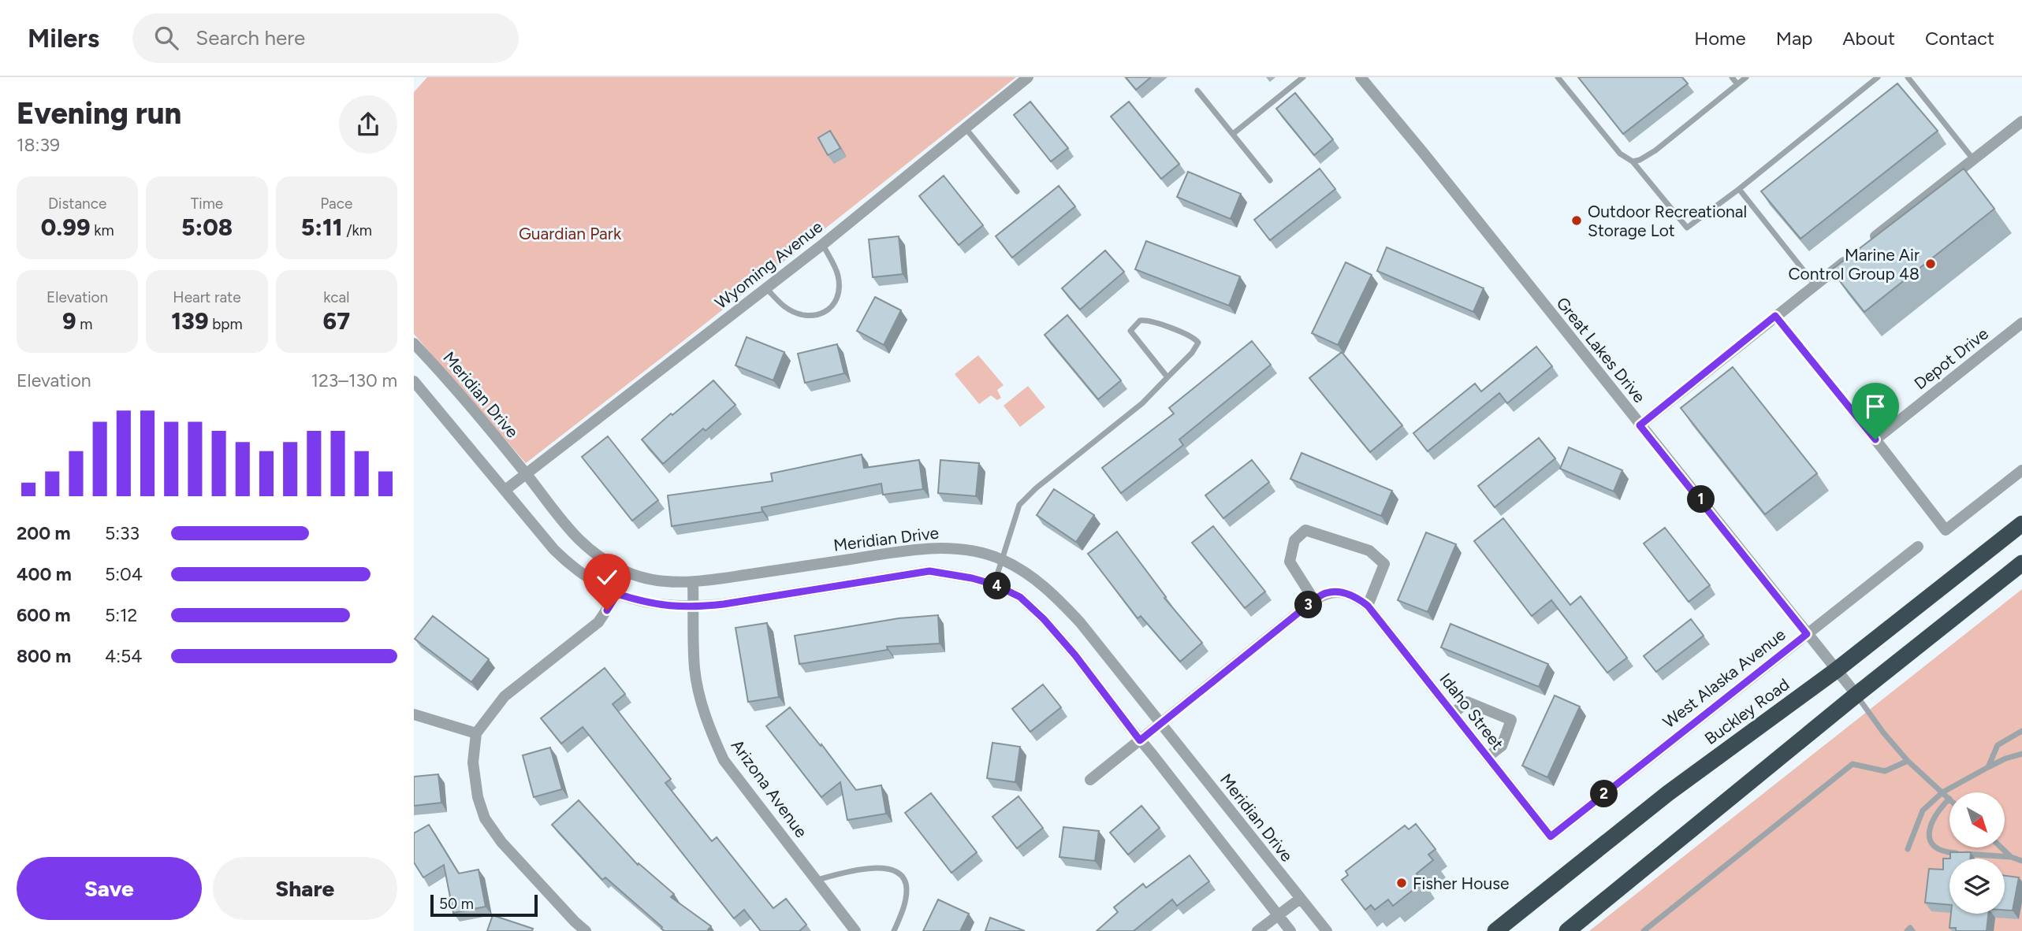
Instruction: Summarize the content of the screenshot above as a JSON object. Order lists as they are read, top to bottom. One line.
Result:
{"streets":{"highway":["Buckley Road"],"street":["Wyoming Avenue","Great Lakes Drive","Depot Drive","Meridian Drive","West Alaska Avenue","Idaho Street","Arizona Avenue"]},"crossings":[["Wyoming Avenue","Meridian Drive"],["Great Lakes Drive","West Alaska Avenue"],["Great Lakes Drive","Buckley Road"],["Meridian Drive","Arizona Avenue"],["West Alaska Avenue","Idaho Street"]],"parks":["Guardian Park"],"places":["Outdoor Recreational Storage Lot","Marine Air Control Group 48","Fisher House"],"scale_bar":"50 m","north":"bottom right","page":{"header":"Milers","search":"Search here","nav":["Home","Map","About","Contact"],"heading":["Evening run","18:39"],"stats":[["Distance","0.99 km"],["Time","5:08"],["Pace","5:11 /km"],["Elevation","9 m"],["Heart rate","139 bpm"],["kcal","67"]],"chart":["Elevation","123–130 m"],"pins":["1","4","3","2"],"list":[{"name":"200 m","note":"5:33"},{"name":"400 m","note":"5:04"},{"name":"600 m","note":"5:12"},{"name":"800 m","note":"4:54"}],"buttons":["Save","Share"],"scale":"50 m"}}
